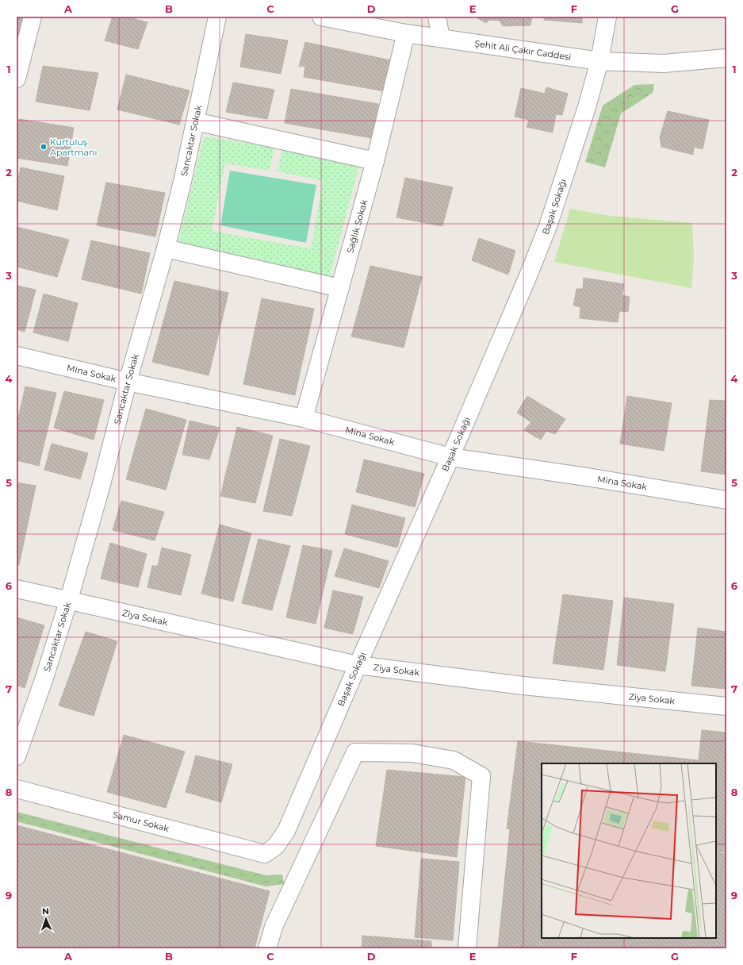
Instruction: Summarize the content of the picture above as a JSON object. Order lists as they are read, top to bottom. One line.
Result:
{"streets":{"street":["Şehit Ali Çakır Caddesi","Sancaktar Sokak","Başak Sokağı","Sağlık Sokak","Mina Sokak","Ziya Sokak","Samur Sokak"]},"crossings":[["Şehit Ali Çakır Caddesi","Başak Sokağı"],["Şehit Ali Çakır Caddesi","Sağlık Sokak"],["Sancaktar Sokak","Mina Sokak"],["Sancaktar Sokak","Ziya Sokak"],["Başak Sokağı","Mina Sokak"],["Başak Sokağı","Ziya Sokak"],["Başak Sokağı","Samur Sokak"],["Sağlık Sokak","Mina Sokak"]],"places":["Kurtuluş Apartmanı"],"north":"top","grid":{"columns":["A","B","C","D","E","F","G"],"rows":["1","2","3","4","5","6","7","8","9"]}}
